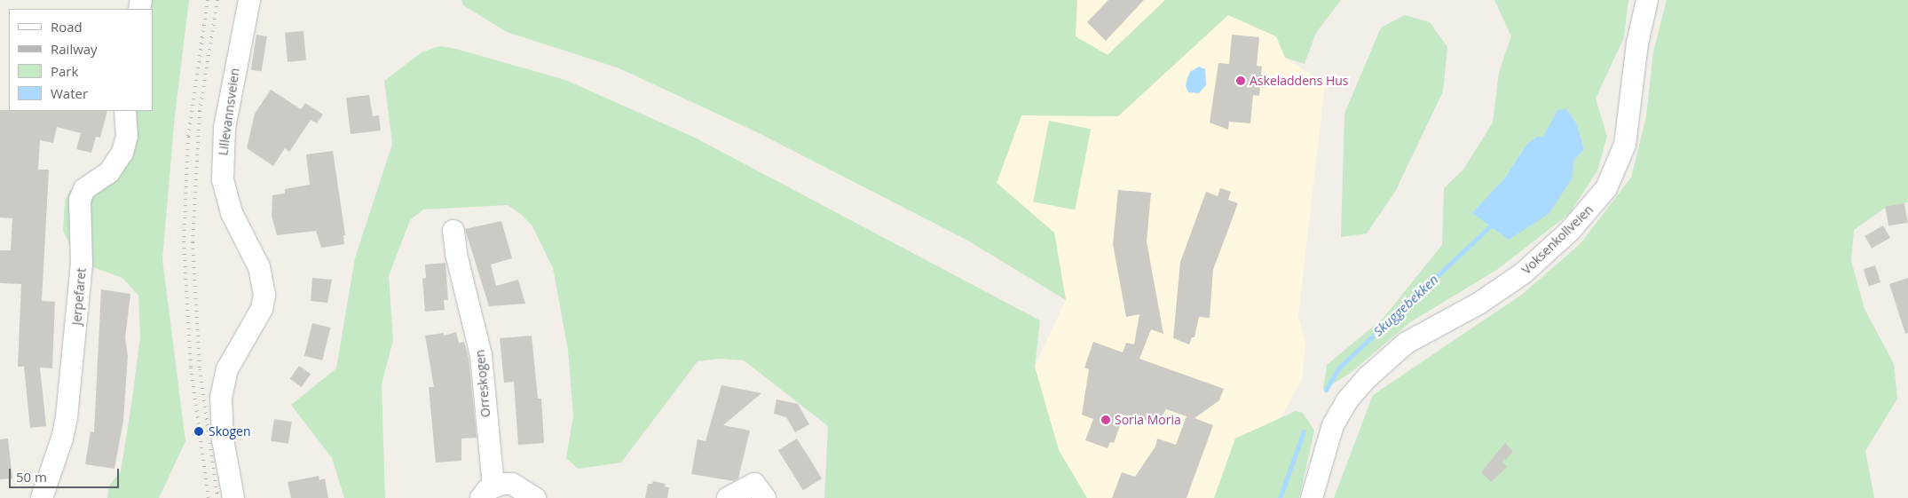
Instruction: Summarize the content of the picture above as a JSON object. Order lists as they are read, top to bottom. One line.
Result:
{"streets":{"street":["Lillevannsveien","Voksenkollveien","Jerpefaret","Orreskogen"]},"water":["Skuggebekken"],"places":["Askeladdens Hus","Soria Moria","Skogen"],"legend":["Road","Railway","Park","Water"],"scale_bar":"50 m"}
